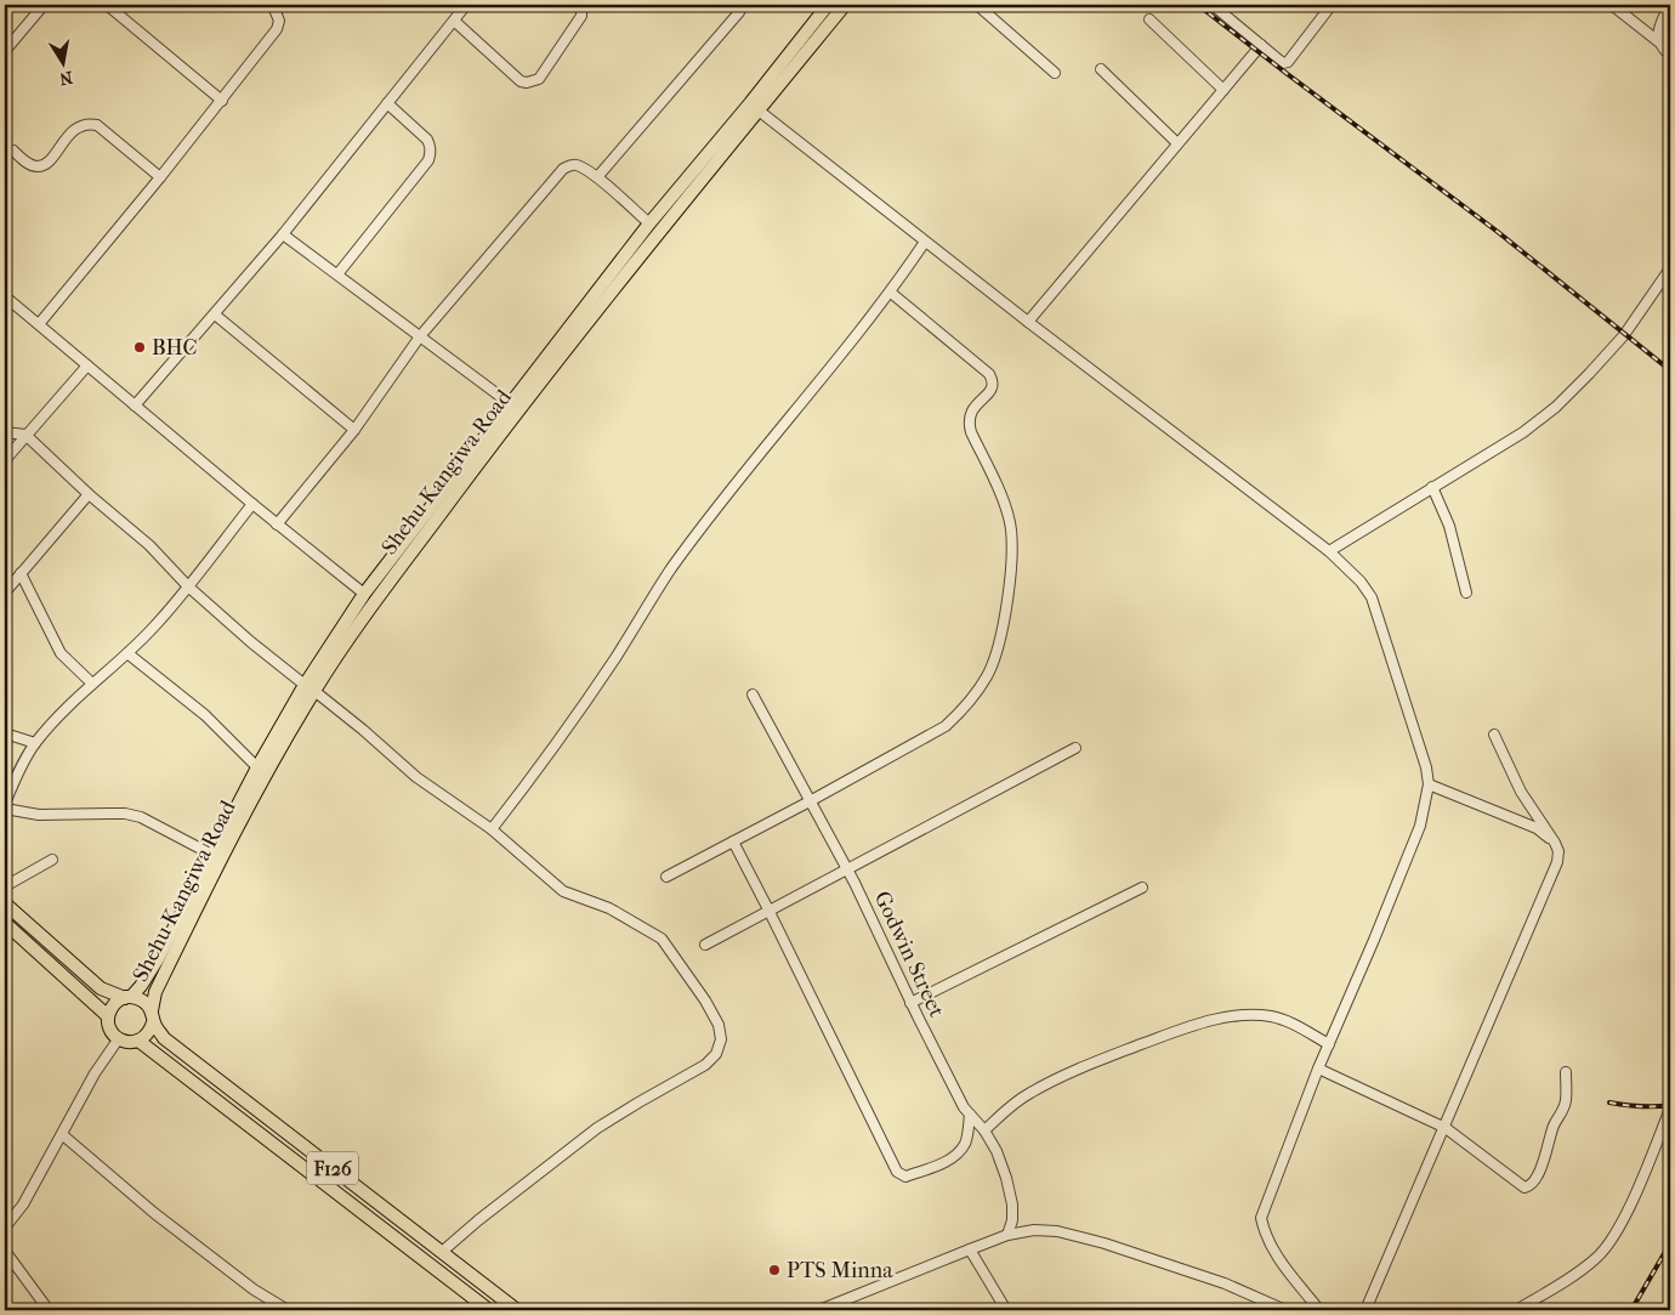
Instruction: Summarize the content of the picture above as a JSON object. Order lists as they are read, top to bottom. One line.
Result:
{"streets":{"main road":["Shehu Kangiwa Road","F126"],"street":["Godwin Street"]},"crossings":[["Shehu Kangiwa Road","F126"]],"places":["BHC","PTS Minna"],"north":"bottom"}
